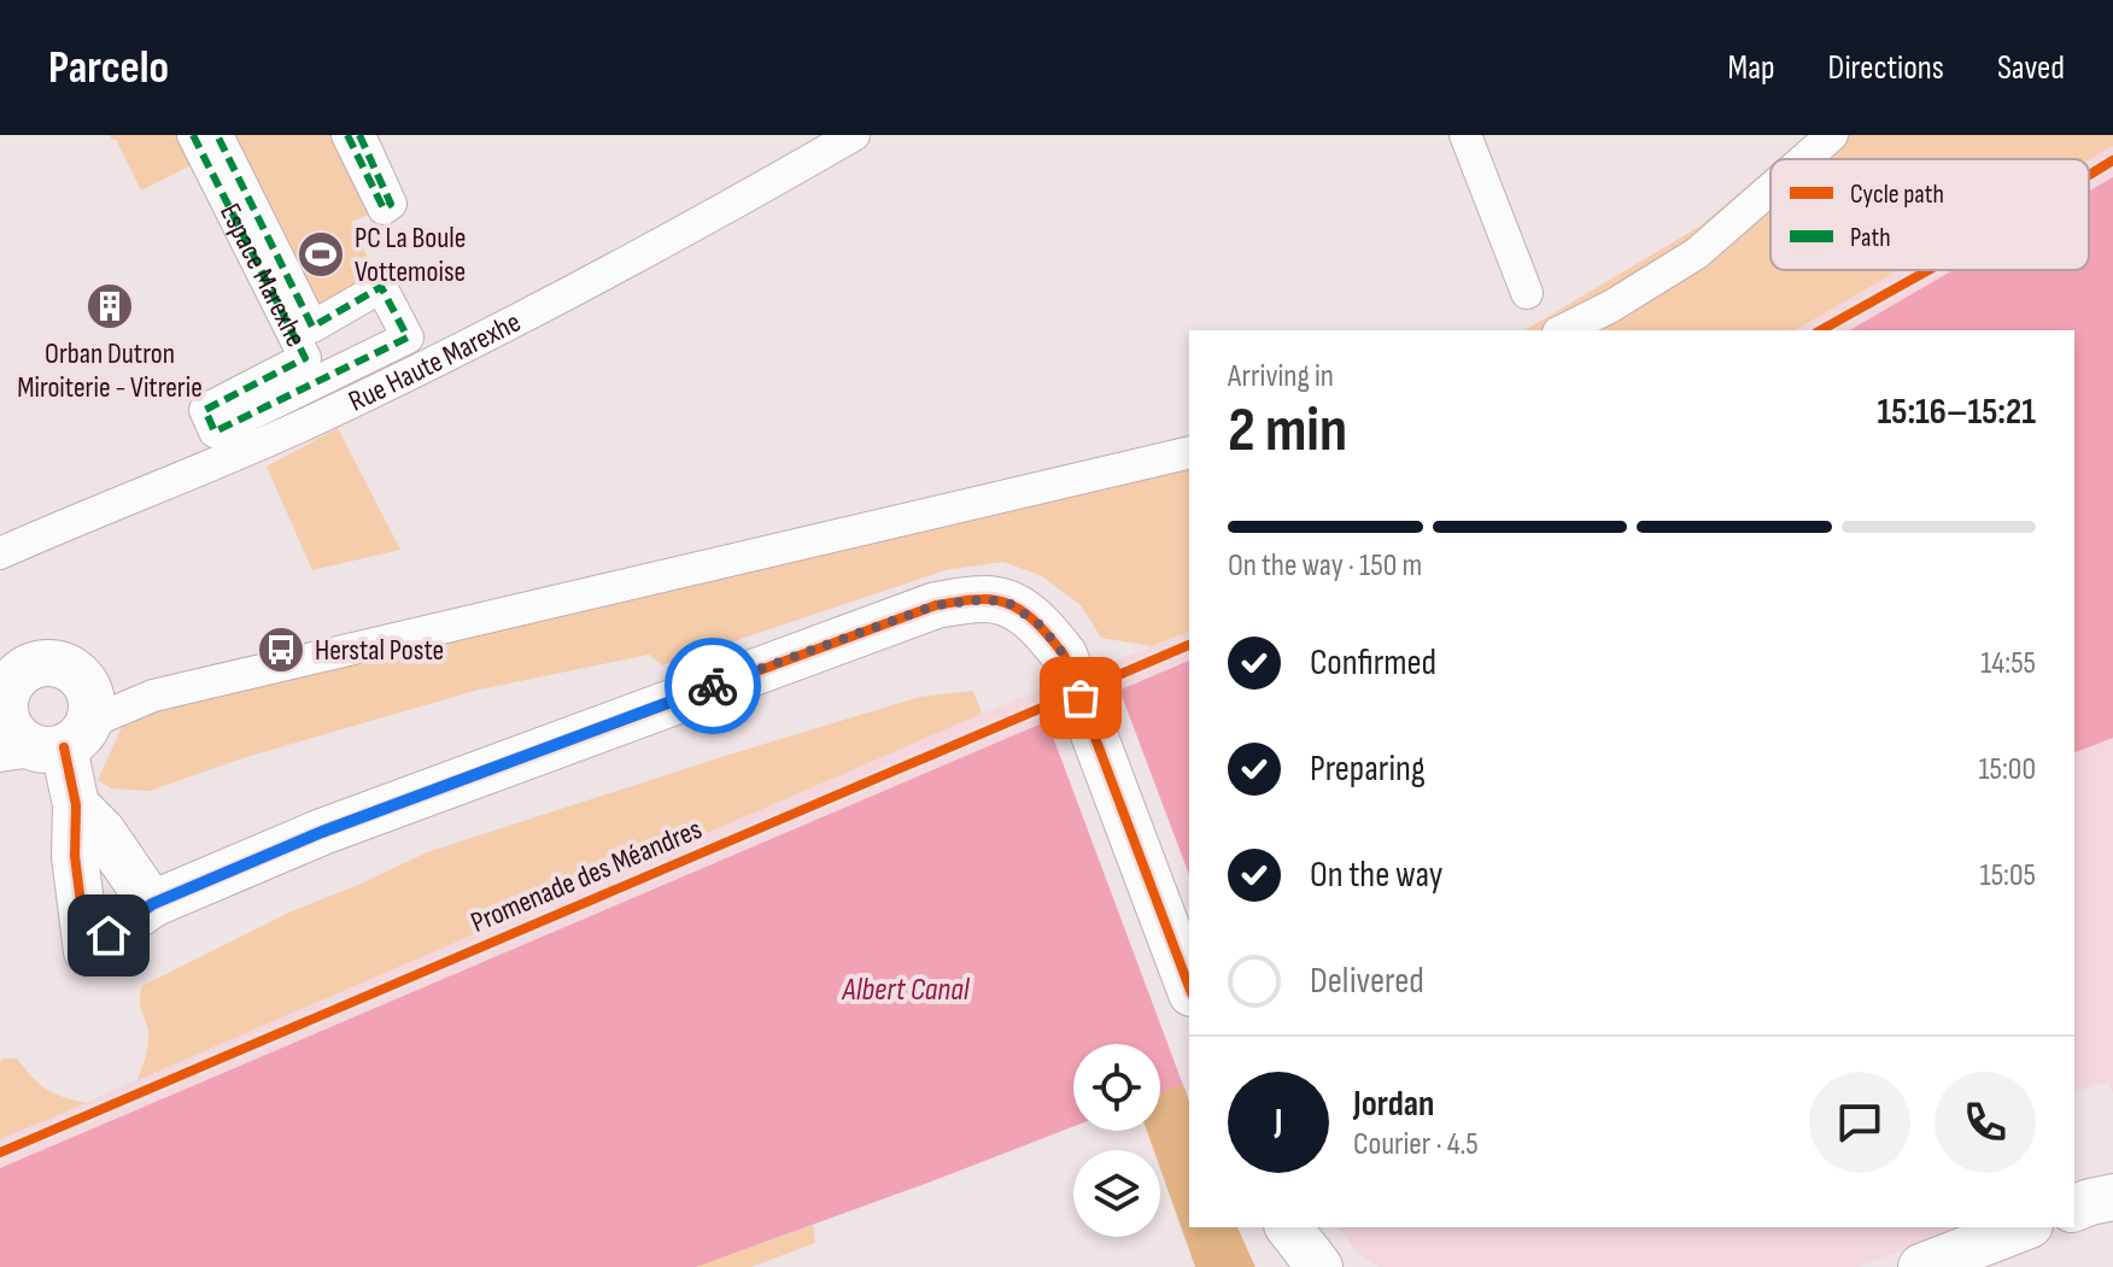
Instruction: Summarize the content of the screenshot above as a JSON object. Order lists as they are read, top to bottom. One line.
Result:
{"streets":{"street":["Espace Marexhe","Rue Haute Marexhe"],"cycle path":["Promenade des Méandres"]},"water":["Albert Canal"],"places":{"sports":["PC La Boule Vottemoise"],"building":["Orban Dutron Miroiterie - Vitrerie"],"bus stop":["Herstal Poste"]},"legend":["Cycle path","Path"],"page":{"header":"Parcelo","nav":["Map","Directions","Saved"],"heading":["2 min","Arriving in","15:16–15:21"],"panel":["Jordan","Courier · 4.5"],"bar":"On the way · 150 m","list":[["Confirmed","14:55"],["Preparing","15:00"],["On the way","15:05"],"Delivered"],"round":"J"}}
